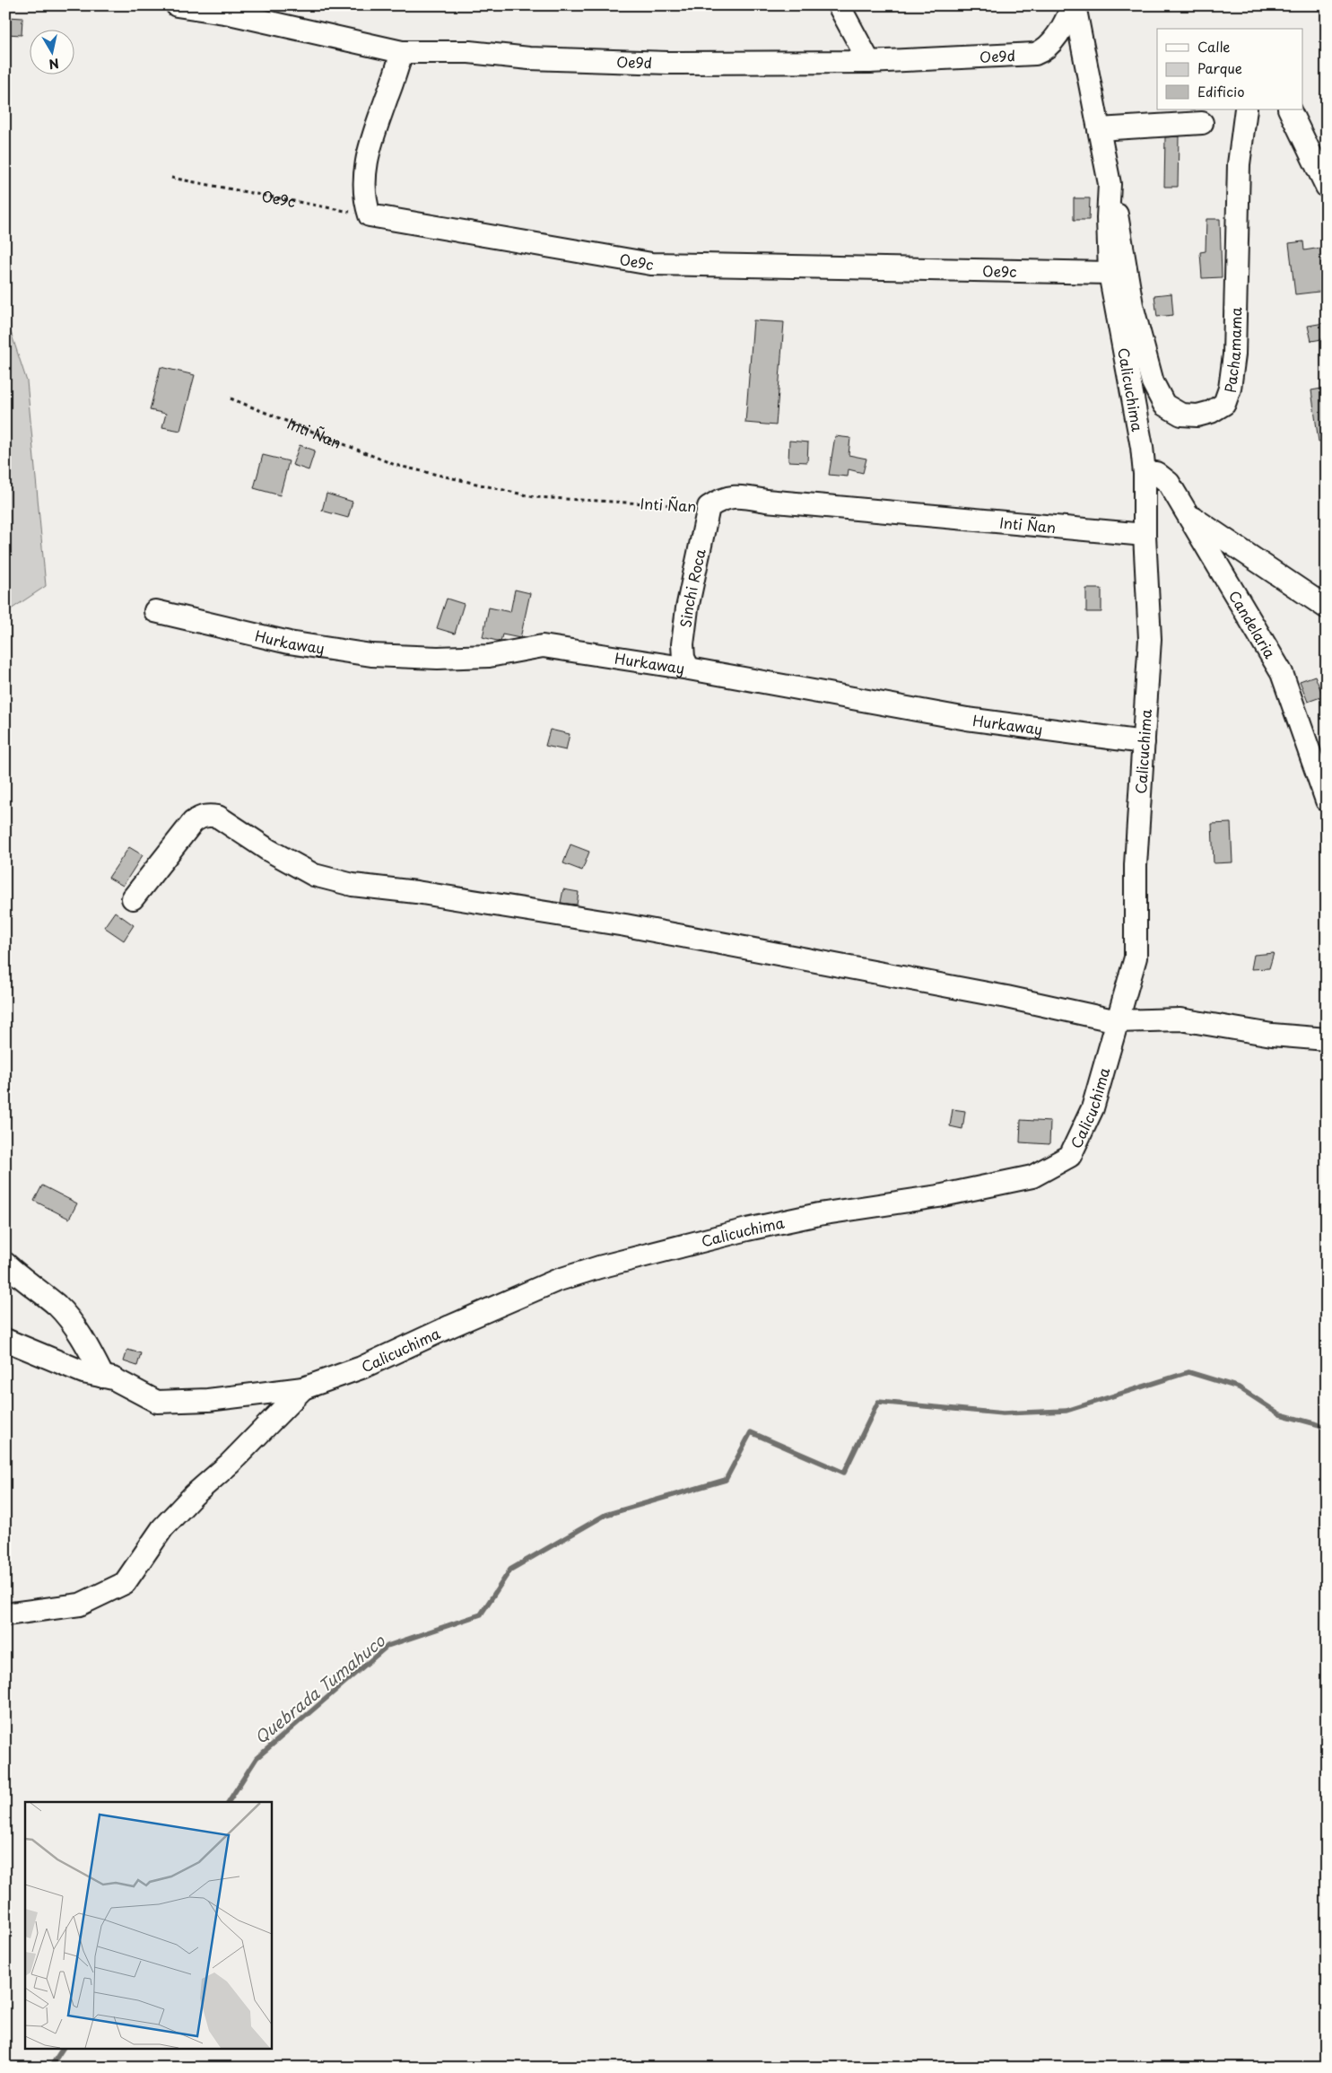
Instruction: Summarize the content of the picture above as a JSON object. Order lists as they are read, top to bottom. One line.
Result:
{"streets":{"street":["Oe9d","Oe9c","Pachamama","Calicuchima","Inti Ñan","Sinchi Roca","Candelaria","Hurkaway"]},"crossings":[["Oe9d","Calicuchima"],["Oe9c","Calicuchima"],["Pachamama","Calicuchima"],["Calicuchima","Inti Ñan"],["Calicuchima","Candelaria"],["Calicuchima","Hurkaway"],["Inti Ñan","Sinchi Roca"],["Sinchi Roca","Hurkaway"]],"water":["Quebrada Tumahuco"],"legend":["Calle","Parque","Edificio"],"north":"bottom"}
